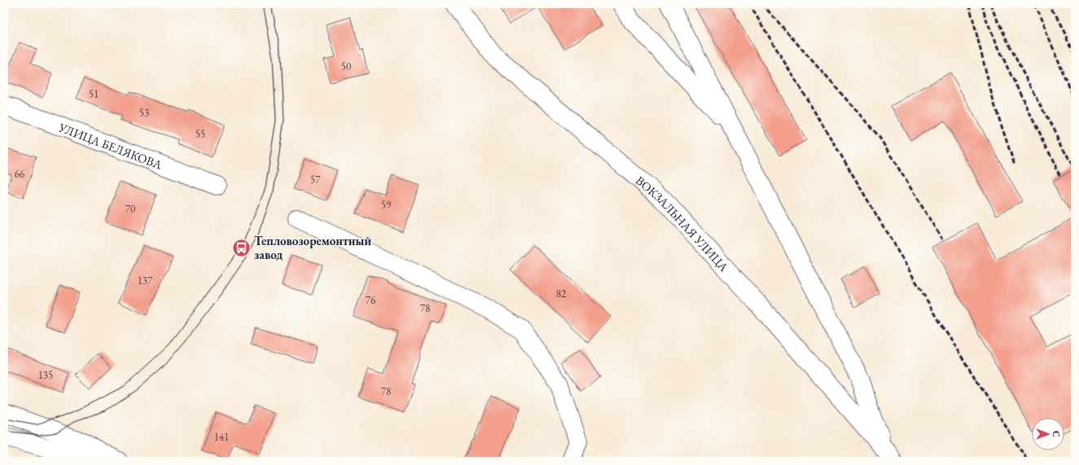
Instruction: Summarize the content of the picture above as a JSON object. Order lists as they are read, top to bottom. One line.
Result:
{"streets":{"street":["УЛИЦА БЕЛЯКОВА","ВОКЗАЛЬНАЯ УЛИЦА"]},"places":{"bus stop":["Тепловозоремонтный завод"]},"house_numbers":["50","51","53","55","66","57","59","70","137","82","76","78","135","78","141"],"north":"right"}
